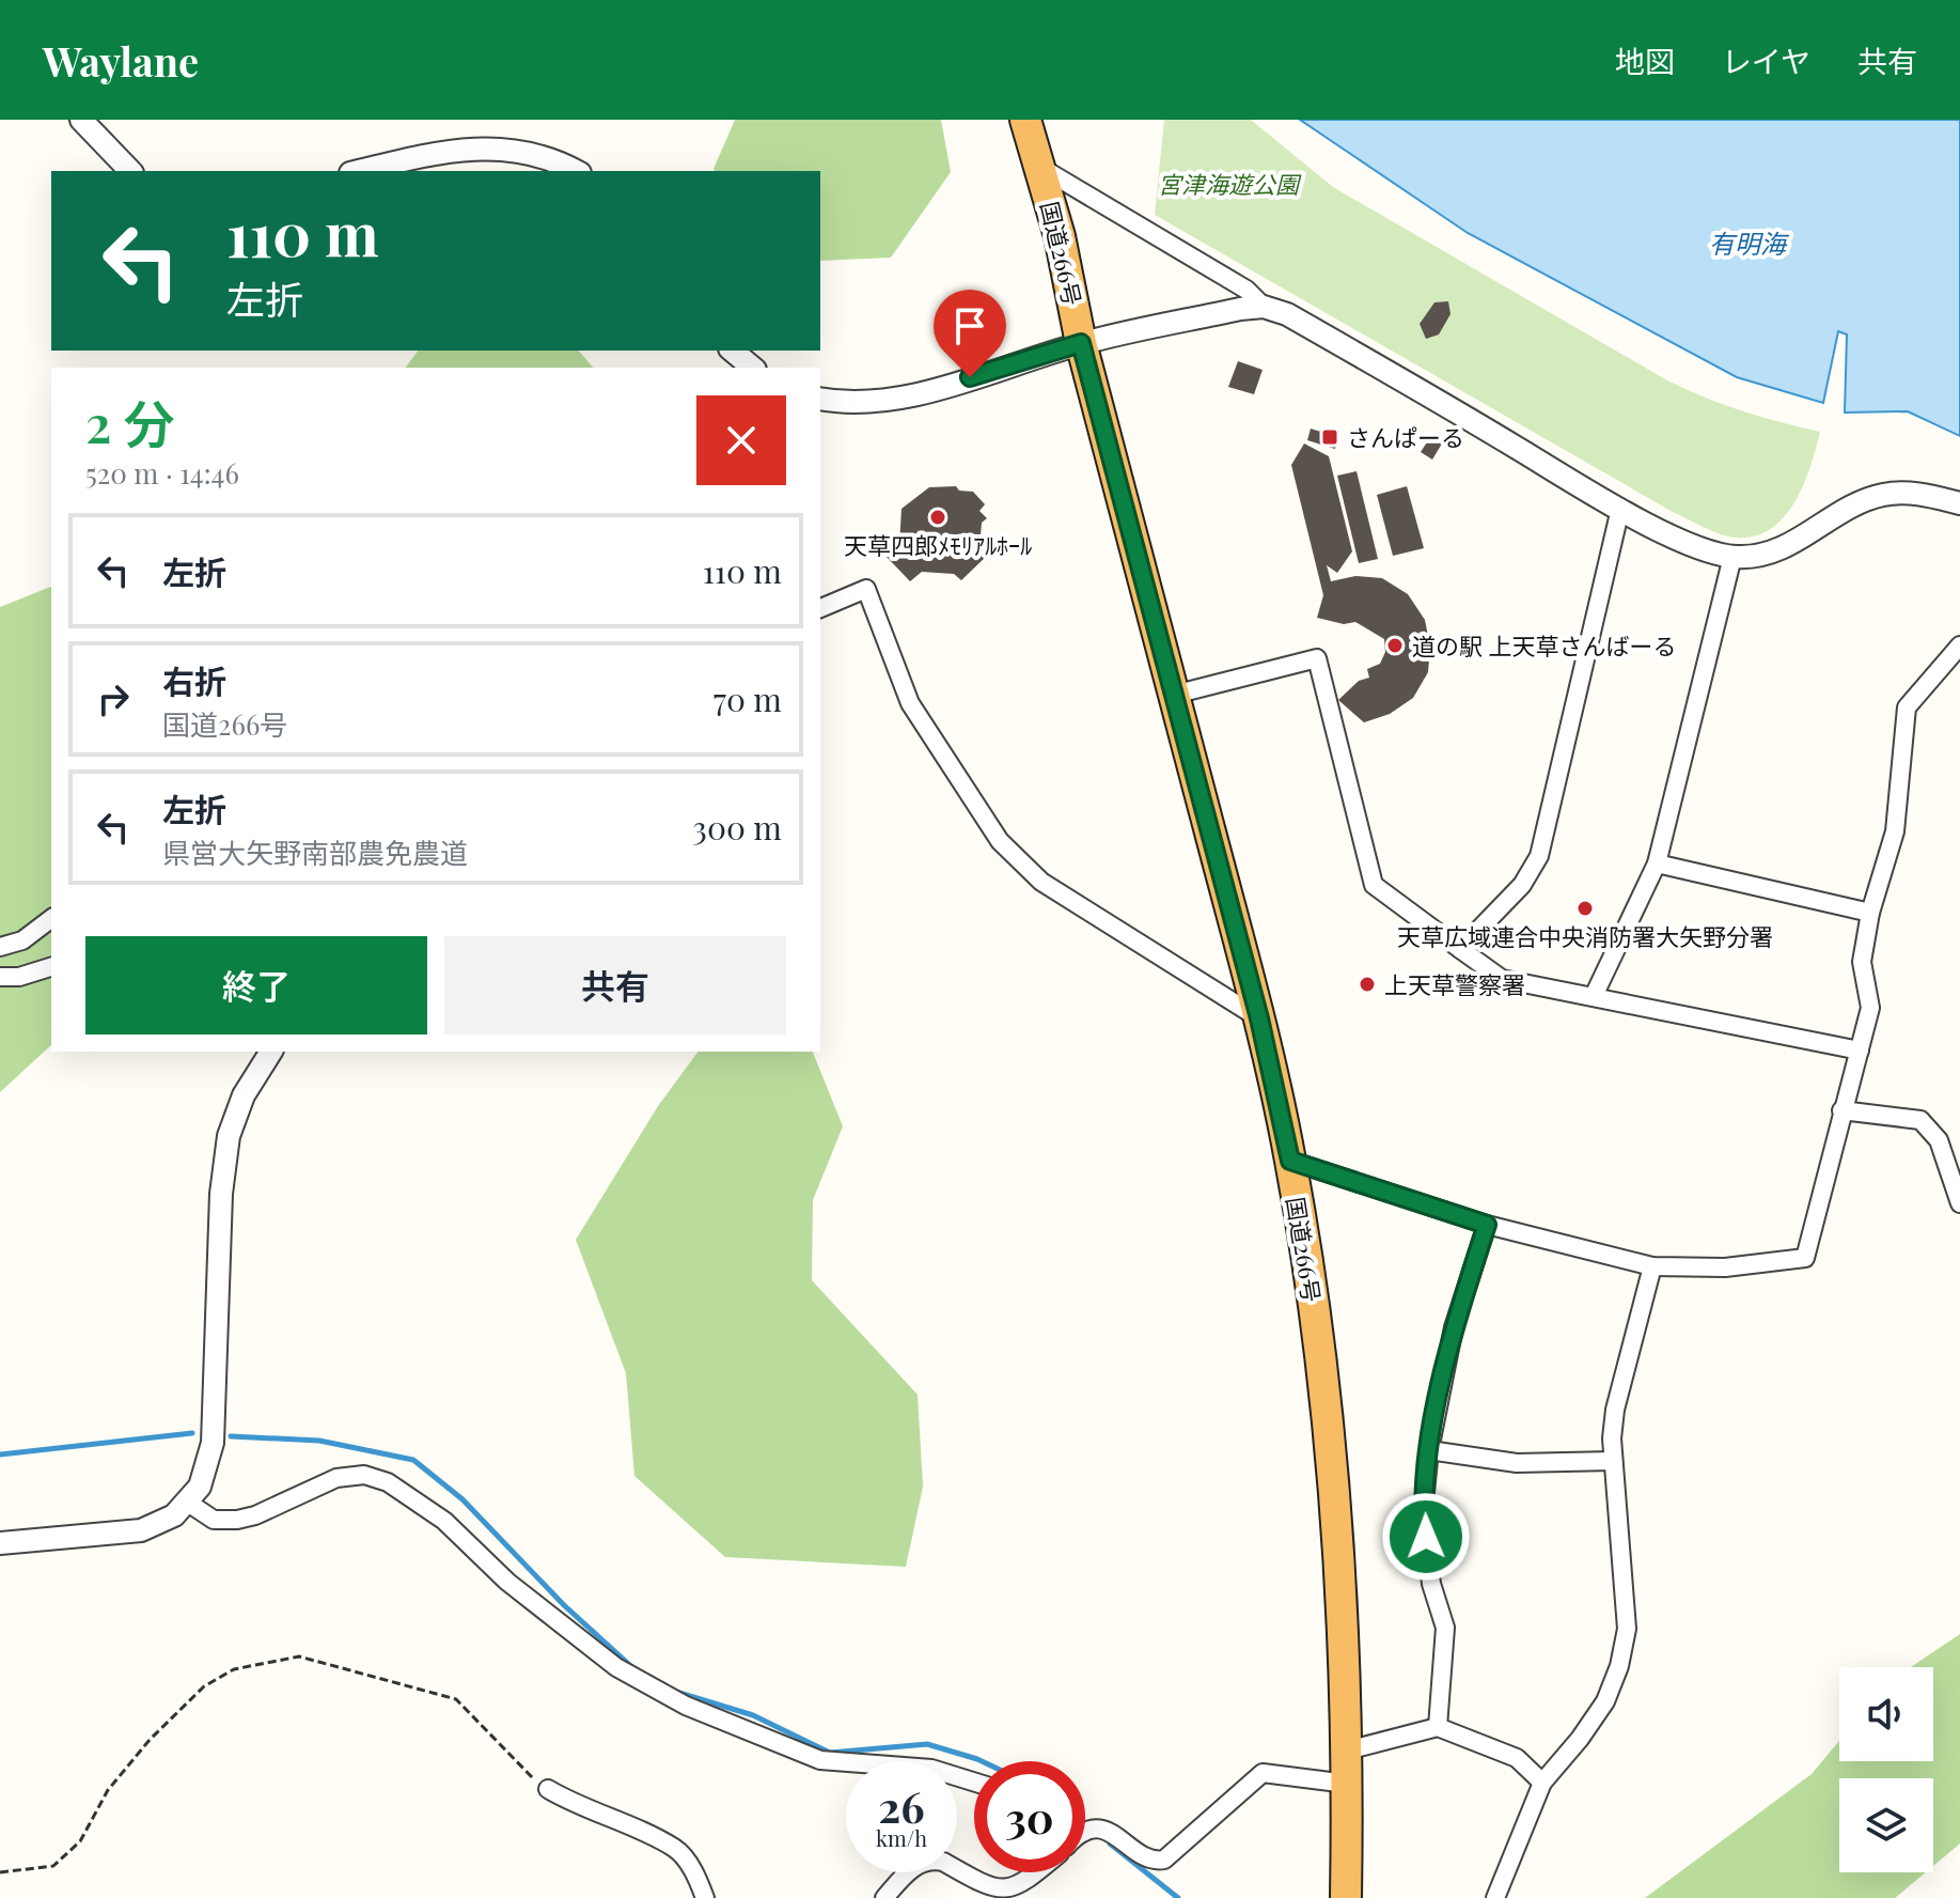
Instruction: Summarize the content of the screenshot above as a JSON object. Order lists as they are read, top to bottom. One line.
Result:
{"streets":{"highway":["国道266号"]},"water":["有明海"],"parks":["宮津海遊公園"],"places":{"transit":["さんぱーる"],"other":["天草四郎ﾒﾓﾘｱﾙﾎｰﾙ","道の駅 上天草さんばーる","天草広域連合中央消防署大矢野分署","上天草警察署"]},"page":{"header":"Waylane","nav":["地図","レイヤ","共有"],"turn":["110 m","左折"],"heading":["2 分","520 m · 14:46"],"list":[{"name":"左折","value":"110 m"},{"name":"右折","note":"国道266号","value":"70 m"},{"name":"左折","note":"県営大矢野南部農免農道","value":"300 m"}],"buttons":["終了","共有"],"speed":"26 km/h","limit":"30"}}
